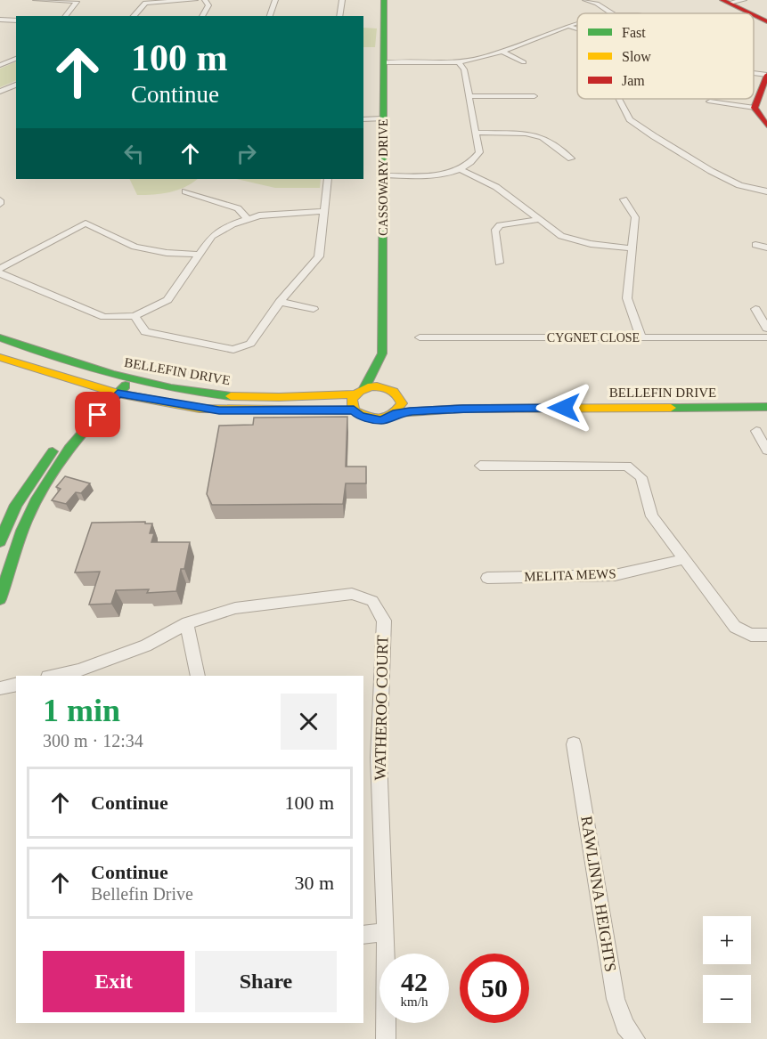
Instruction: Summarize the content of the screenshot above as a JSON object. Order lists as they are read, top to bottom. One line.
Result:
{"streets":{"street":["CASSOWARY DRIVE","CYGNET CLOSE","BELLEFIN DRIVE","MELITA MEWS","WATHEROO COURT","RAWLINNA HEIGHTS"]},"crossings":[["CASSOWARY DRIVE","BELLEFIN DRIVE"]],"legend":["Fast","Slow","Jam"],"page":{"turn":["100 m","Continue"],"heading":["1 min","300 m · 12:34"],"list":[{"name":"Continue","value":"100 m"},{"name":"Continue","note":"Bellefin Drive","value":"30 m"}],"map_buttons":["+","−"],"buttons":["Exit","Share"],"speed":"42 km/h","limit":"50"}}
